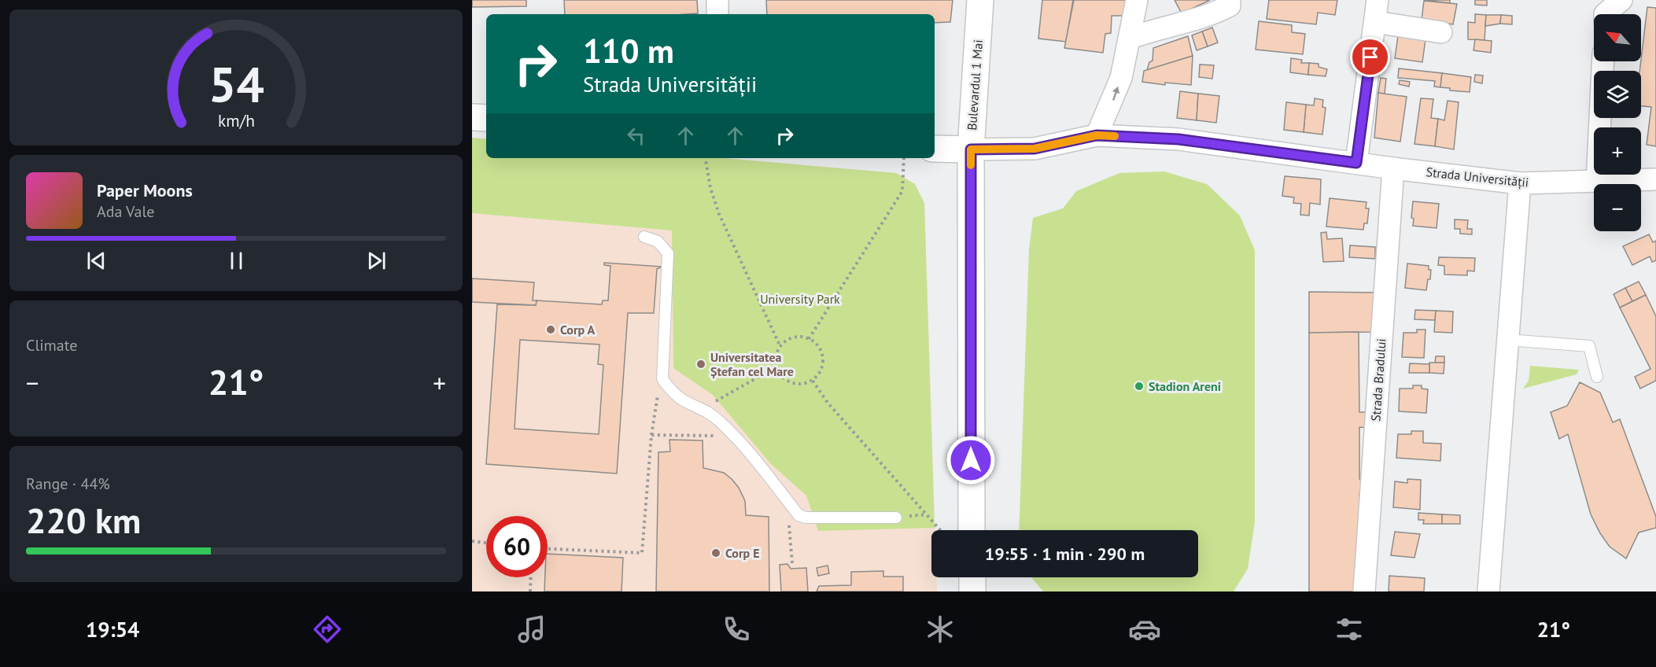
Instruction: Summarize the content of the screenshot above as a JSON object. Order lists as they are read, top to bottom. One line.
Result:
{"streets":{"main road":["Bulevardul 1 Mai","Strada Universității"],"street":["Strada Bradului"]},"crossings":[["Bulevardul 1 Mai","Strada Universității"],["Strada Universității","Strada Bradului"]],"parks":["University Park"],"places":["Corp A","Universitatea Ștefan cel Mare","Stadion Areni","Corp E"],"north":"top left","page":{"map_buttons":["+","−"],"turn":["110 m","Strada Universității"],"song":["Paper Moons","Ada Vale"],"tile":["Climate",["Range · 44%","220 km"]],"heat":["−","21°","+"],"limit":"60","trip":"19:55 · 1 min · 290 m","tabs":["19:54","21°"],"gauge":["54","km/h"]}}
